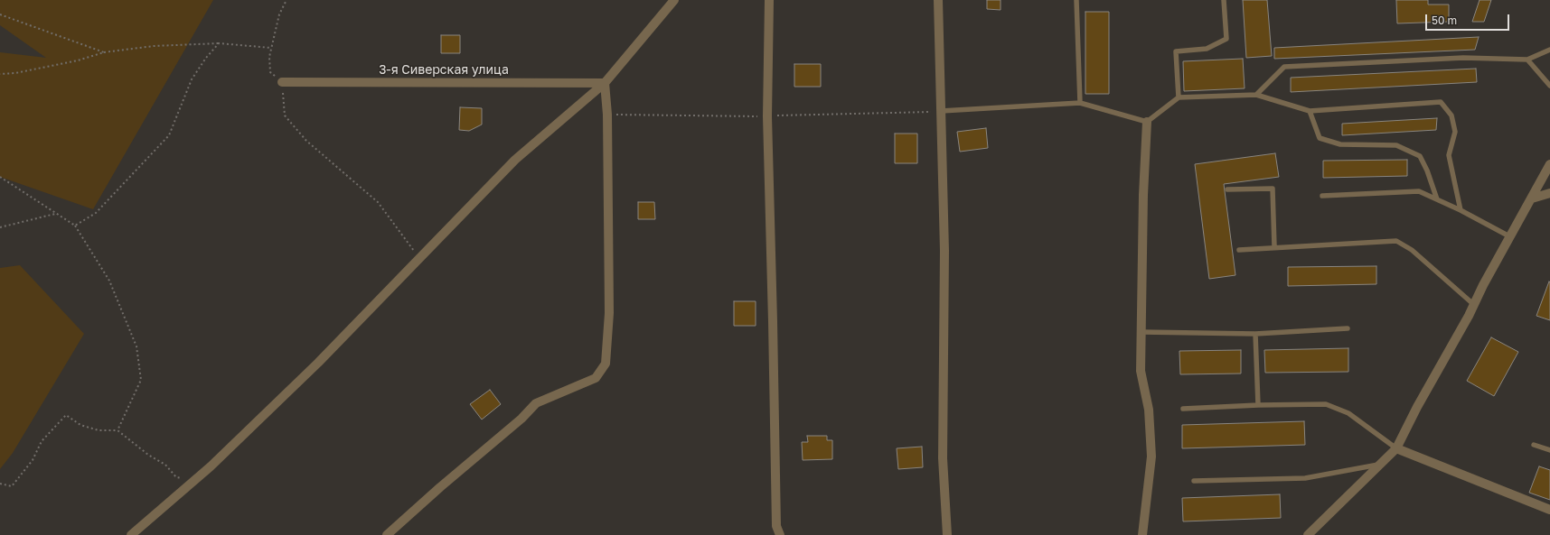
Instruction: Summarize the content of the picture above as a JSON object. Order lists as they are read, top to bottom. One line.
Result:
{"streets":{"street":["3-я Сиверская улица"]},"scale_bar":"50 m"}
